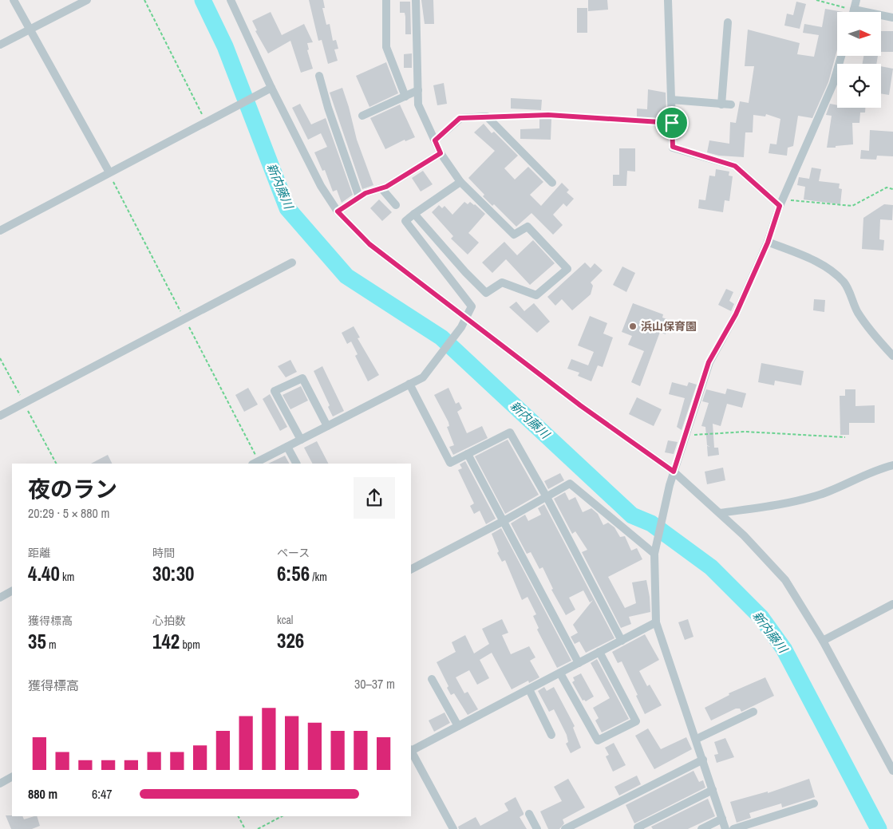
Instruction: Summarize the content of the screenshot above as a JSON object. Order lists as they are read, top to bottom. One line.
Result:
{"water":["新内藤川"],"places":["浜山保育園"],"north":"right","page":{"heading":["夜のラン","20:29 · 5 × 880 m"],"stats":[["距離","4.40 km"],["時間","30:30"],["ペース","6:56 /km"],["獲得標高","35 m"],["心拍数","142 bpm"],["kcal","326"]],"chart":["獲得標高","30–37 m"],"list":[{"name":"880 m","note":"6:47"}]}}
